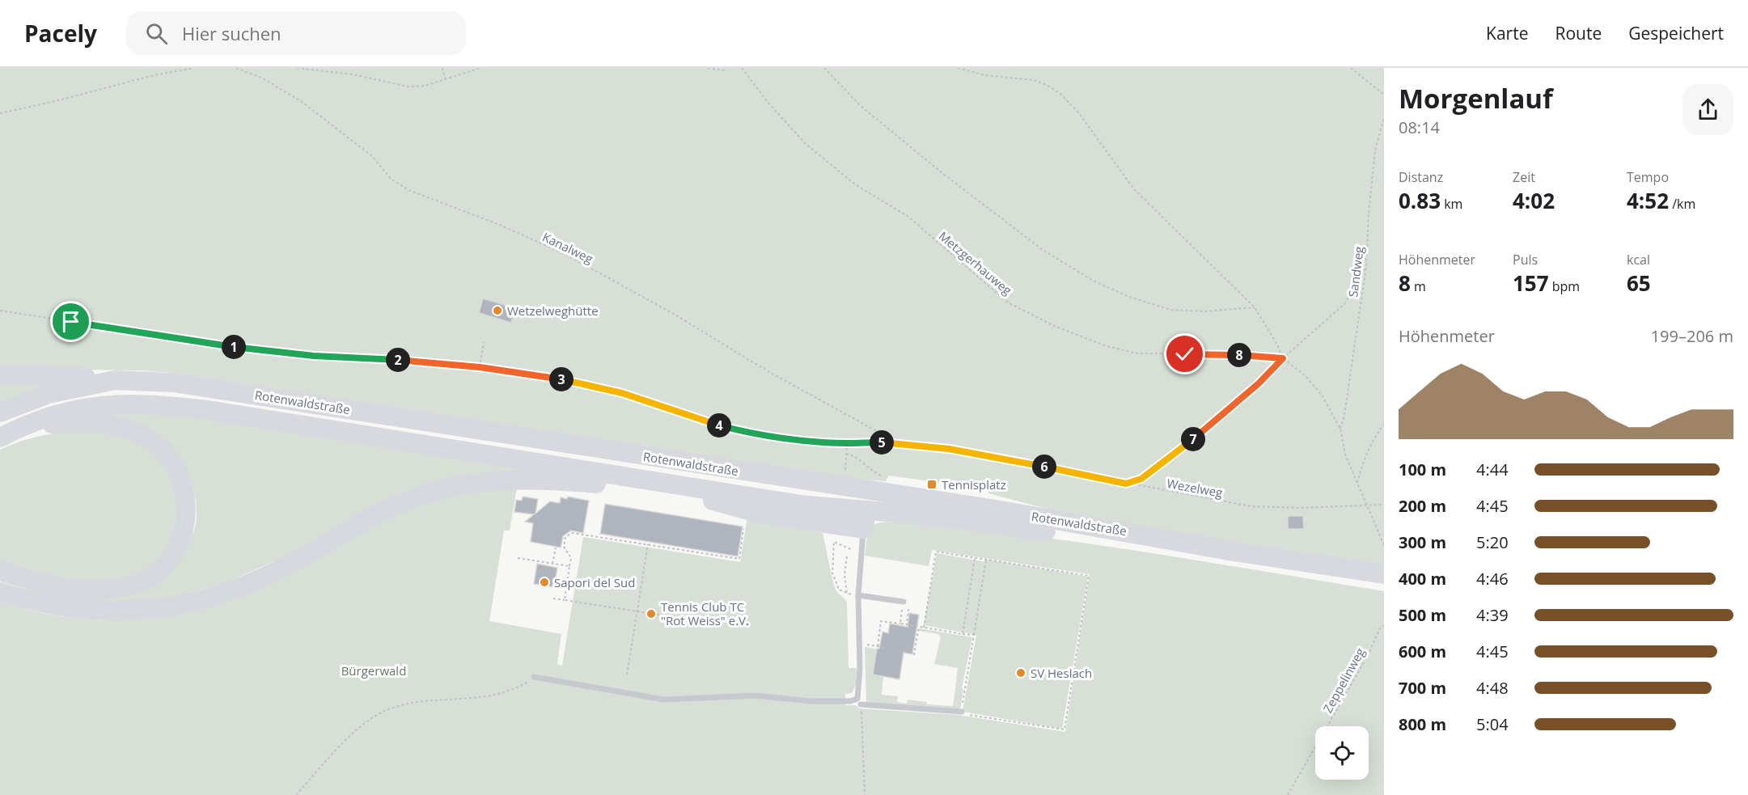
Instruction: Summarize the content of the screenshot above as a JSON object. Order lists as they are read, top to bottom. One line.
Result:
{"streets":{"highway":["Rotenwaldstraße"],"path":["Kanalweg","Metzgerhauweg","Sandweg","Wezelweg","Zeppelinweg"]},"crossings":[["Kanalweg","Wezelweg"]],"parks":["Bürgerwald"],"places":{"other":["Wetzelweghütte","Sapori del Sud","Tennis Club TC \"Rot Weiss\" e.V.","SV Heslach"],"transit":["Tennisplatz"]},"page":{"header":"Pacely","search":"Hier suchen","nav":["Karte","Route","Gespeichert"],"heading":["Morgenlauf","08:14"],"stats":[["Distanz","0.83 km"],["Zeit","4:02"],["Tempo","4:52 /km"],["Höhenmeter","8 m"],["Puls","157 bpm"],["kcal","65"]],"chart":["Höhenmeter","199–206 m"],"pins":["1","8","2","3","4","7","5","6"],"list":[{"name":"100 m","note":"4:44"},{"name":"200 m","note":"4:45"},{"name":"300 m","note":"5:20"},{"name":"400 m","note":"4:46"},{"name":"500 m","note":"4:39"},{"name":"600 m","note":"4:45"},{"name":"700 m","note":"4:48"},{"name":"800 m","note":"5:04"}]}}
